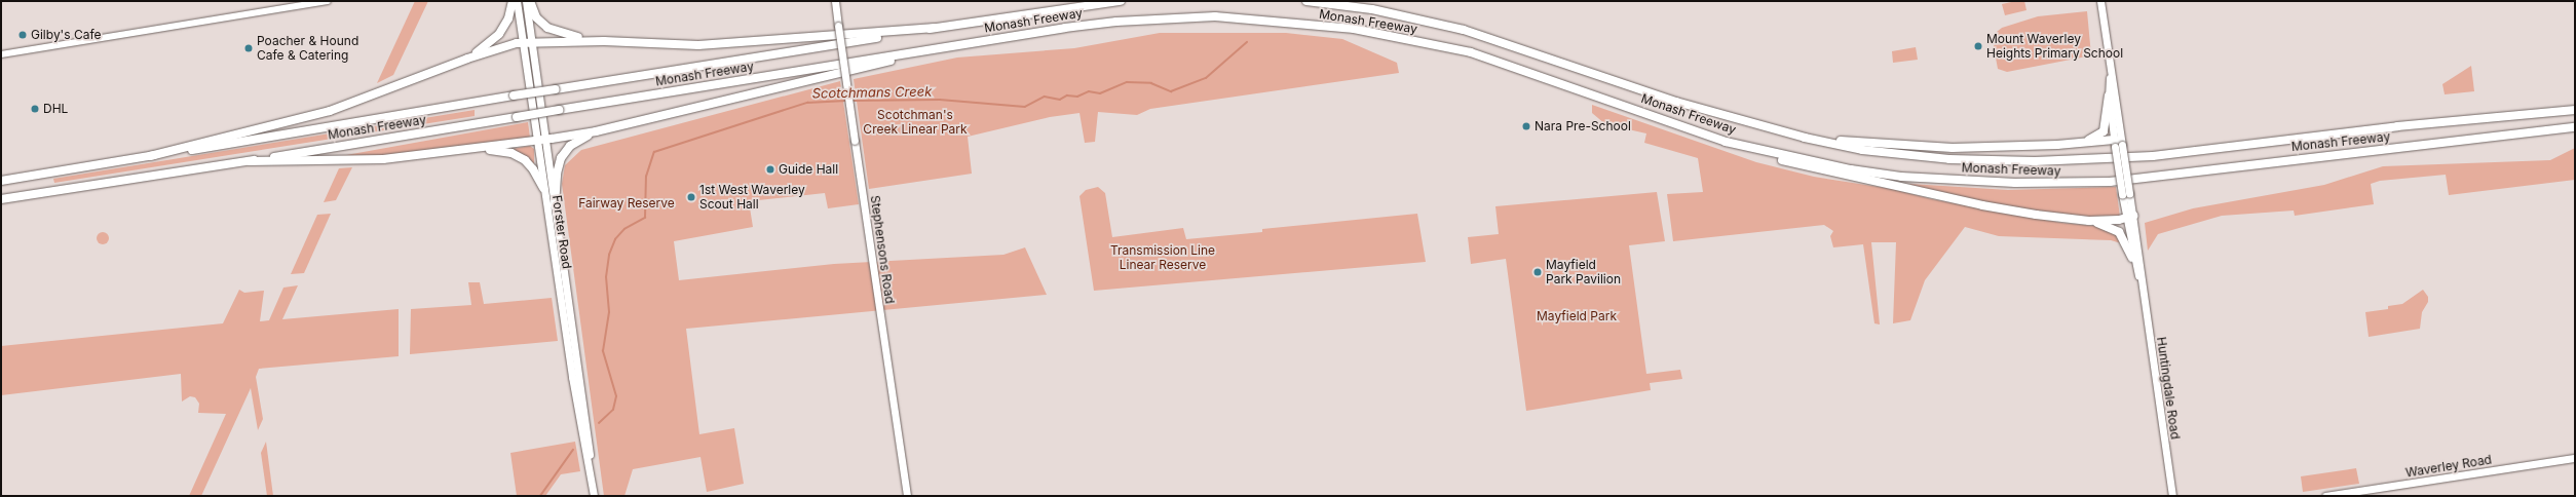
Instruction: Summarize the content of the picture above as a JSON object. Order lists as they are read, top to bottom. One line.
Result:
{"streets":{"highway":["Monash Freeway"],"main road":["Forster Road","Stephensons Road","Huntingdale Road","Waverley Road"]},"water":["Scotchmans Creek"],"parks":["Scotchman's Creek Linear Park","Fairway Reserve","Transmission Line Linear Reserve","Mayfield Park"],"places":["Gilby's Cafe","Mount Waverley Heights Primary School","Poacher & Hound Cafe & Catering","DHL","Nara Pre-School","Guide Hall","1st West Waverley Scout Hall","Mayfield Park Pavilion"]}
